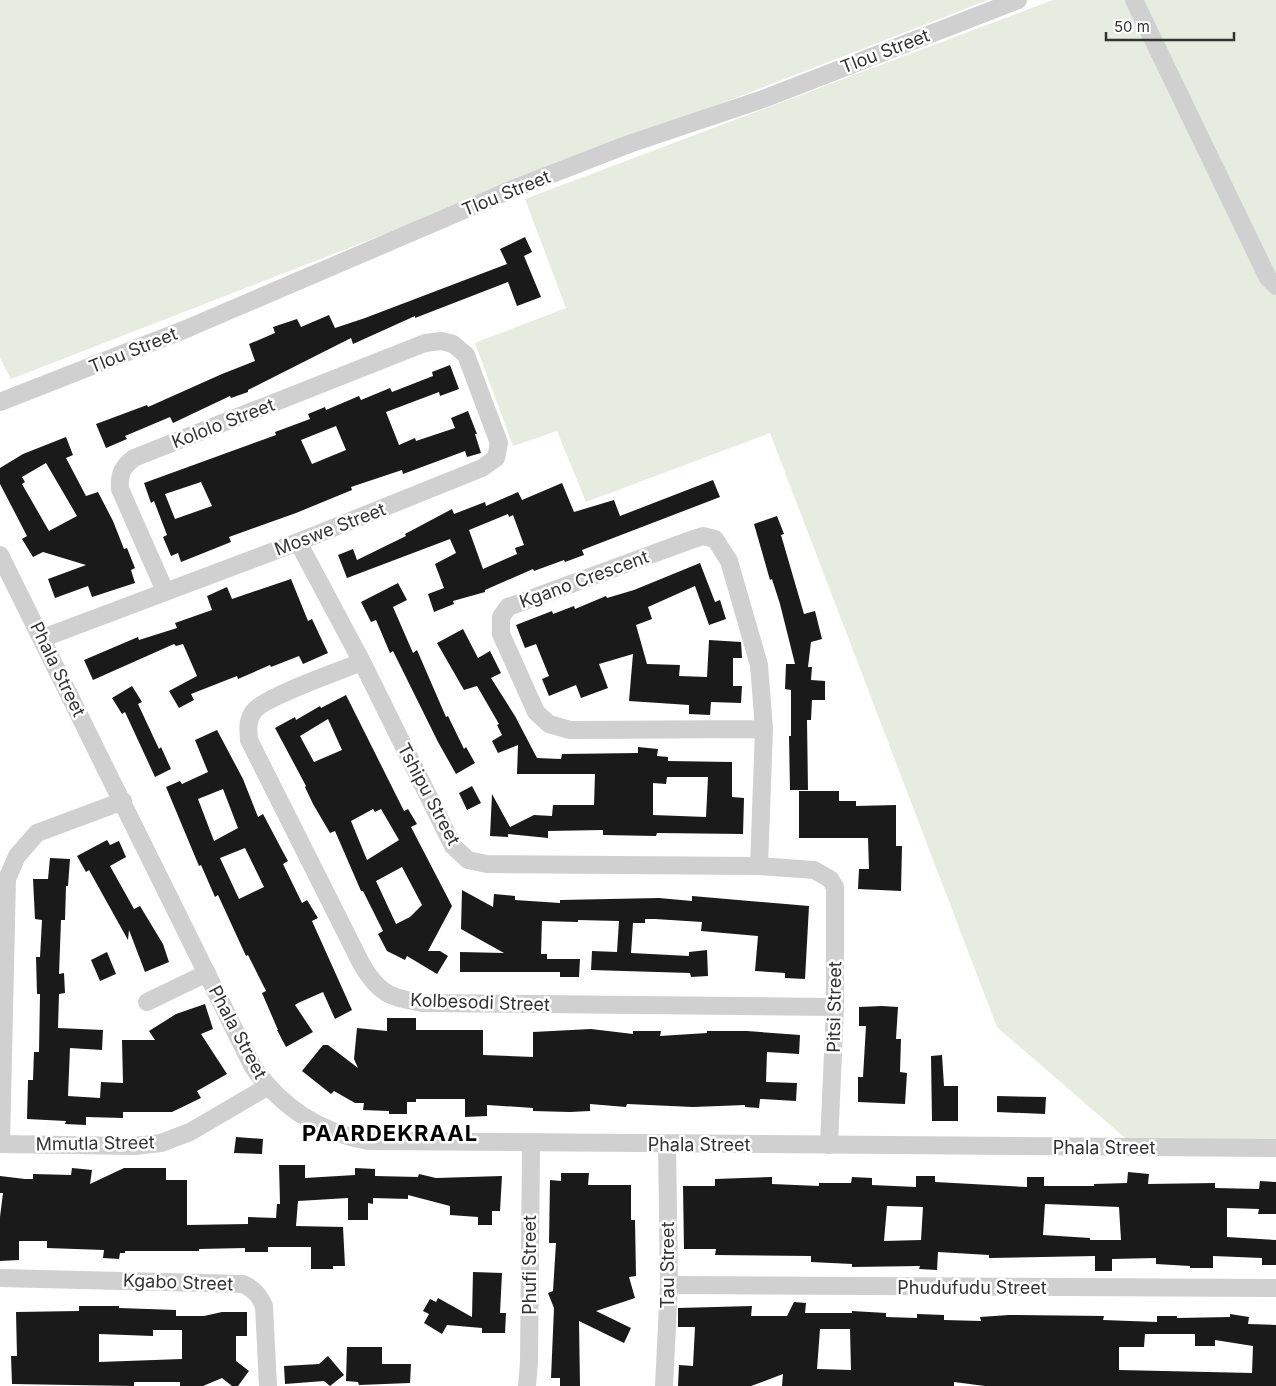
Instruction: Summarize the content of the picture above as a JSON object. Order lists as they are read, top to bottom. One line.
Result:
{"streets":{"street":["Tlou Street","Kololo Street","Moswe Street","Kgano Crescent","Phala Street","Tshipu Street","Kolbesodi Street","Pitsi Street","Mmutla Street","Phufi Street","Tau Street","Kgabo Street","Phudufudu Street"]},"crossings":[["Kololo Street","Moswe Street"],["Moswe Street","Phala Street"],["Moswe Street","Tshipu Street"],["Kgano Crescent","Tshipu Street"],["Phala Street","Pitsi Street"],["Phala Street","Mmutla Street"],["Phala Street","Phufi Street"],["Phala Street","Tau Street"],["Tshipu Street","Kolbesodi Street"],["Tshipu Street","Pitsi Street"],["Kolbesodi Street","Pitsi Street"],["Tau Street","Phudufudu Street"]],"districts":["PAARDEKRAAL"],"scale_bar":"50 m"}
